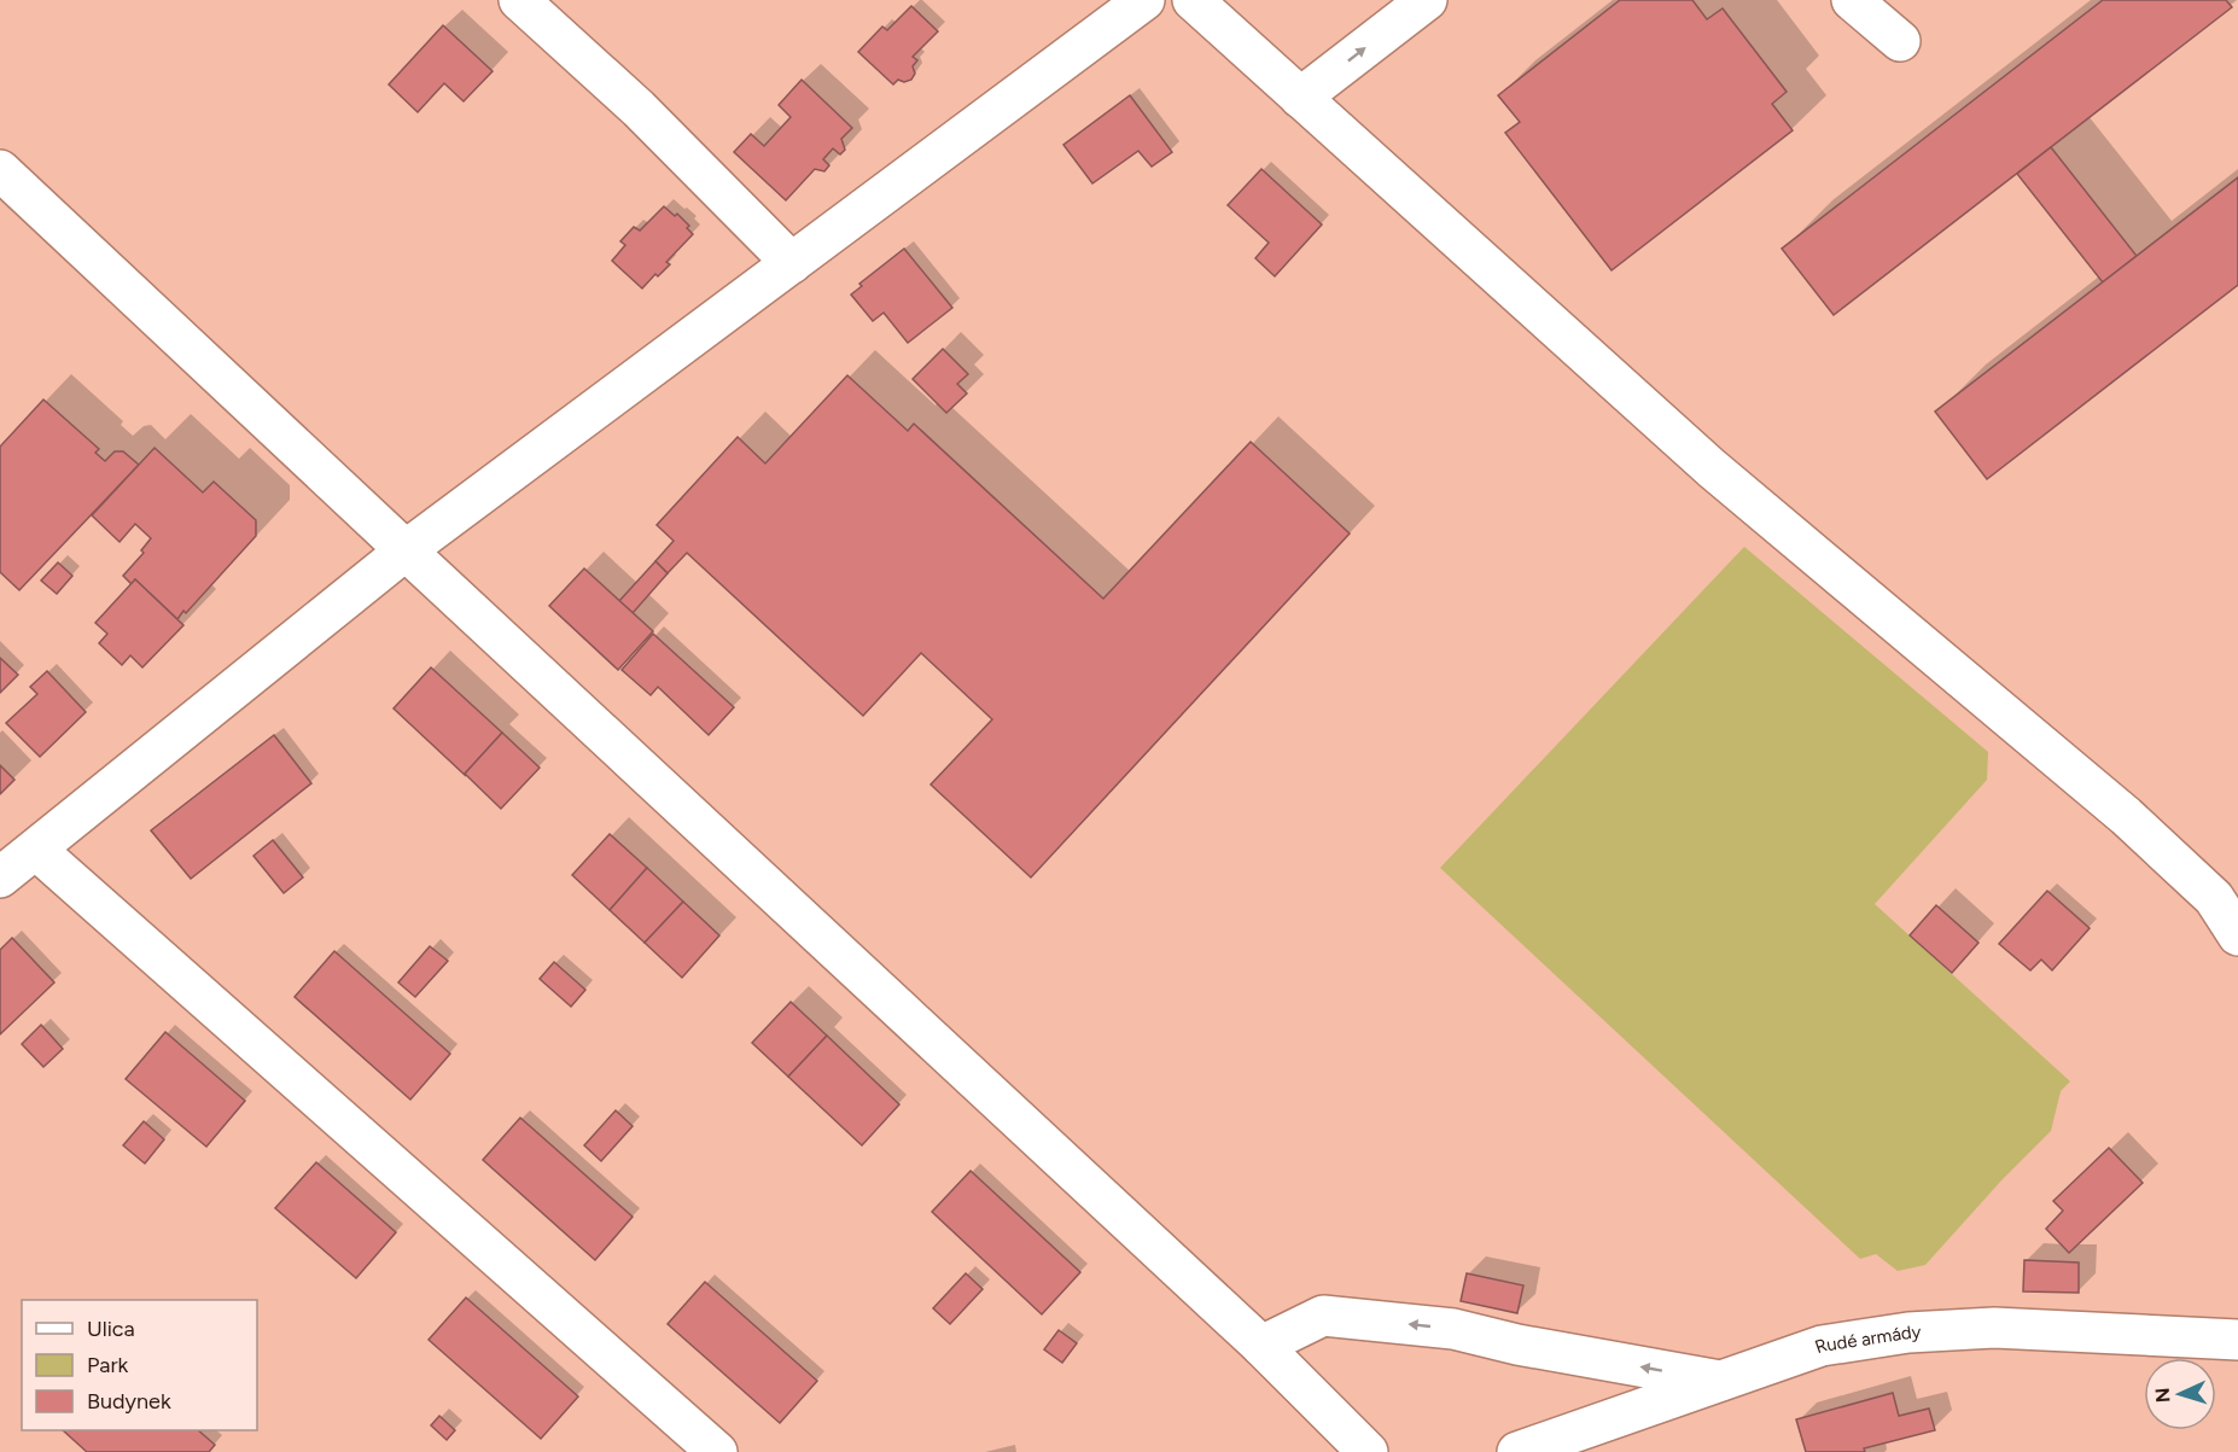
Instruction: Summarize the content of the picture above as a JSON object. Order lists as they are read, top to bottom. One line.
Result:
{"streets":{"street":["Rudé armády"]},"legend":["Ulica","Park","Budynek"],"north":"left"}
